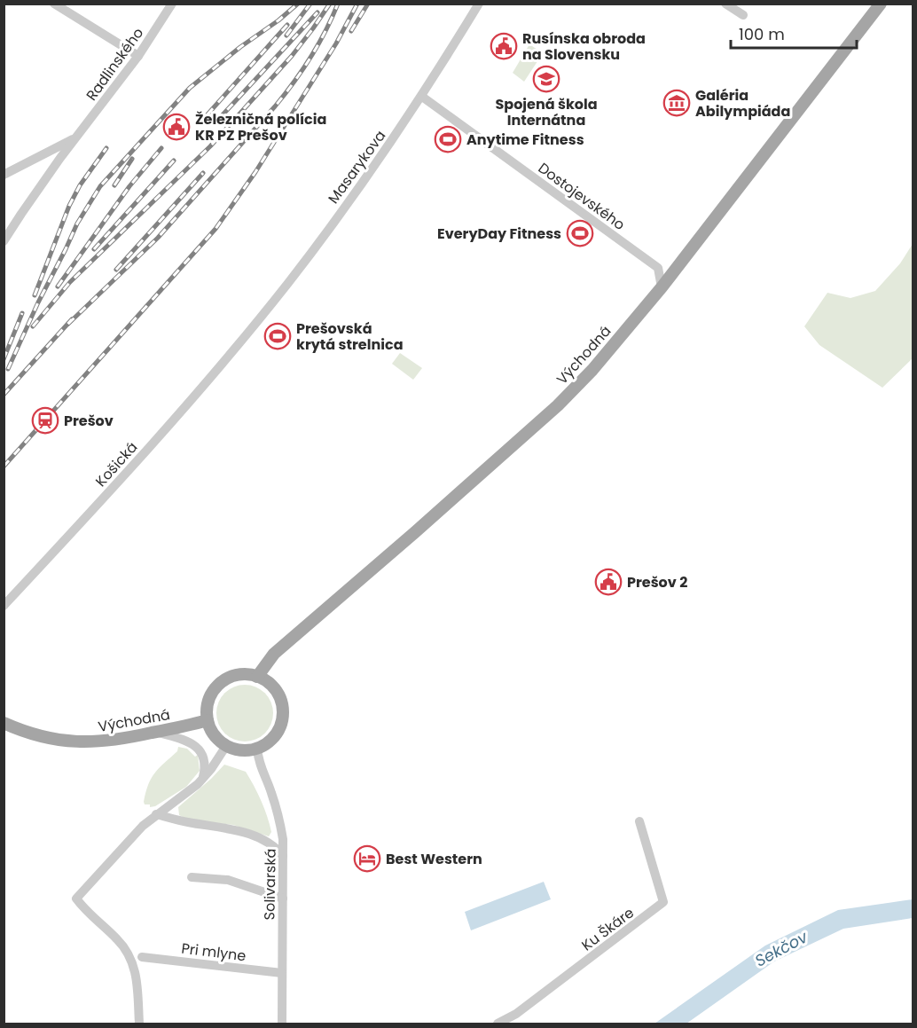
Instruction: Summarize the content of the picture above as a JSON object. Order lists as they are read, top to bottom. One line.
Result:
{"streets":{"main road":["Východná"],"street":["Radlinského","Masarykova","Dostojevského","Košická","Solivarská","Ku Škáre","Pri mlyne"]},"crossings":[["Masarykova","Dostojevského"],["Masarykova","Košická"],["Východná","Solivarská"],["Solivarská","Pri mlyne"]],"water":["Sekčov"],"places":{"public building":["Rusínska obroda na Slovensku","Železničná polícia KR PZ Prešov","Prešov 2"],"school or university":["Spojená škola Internátna"],"museum":["Galéria Abilympiáda"],"sports":["Anytime Fitness","EveryDay Fitness","Prešovská krytá strelnica"],"station":["Prešov"],"hotel":["Best Western"]},"scale_bar":"100 m"}
